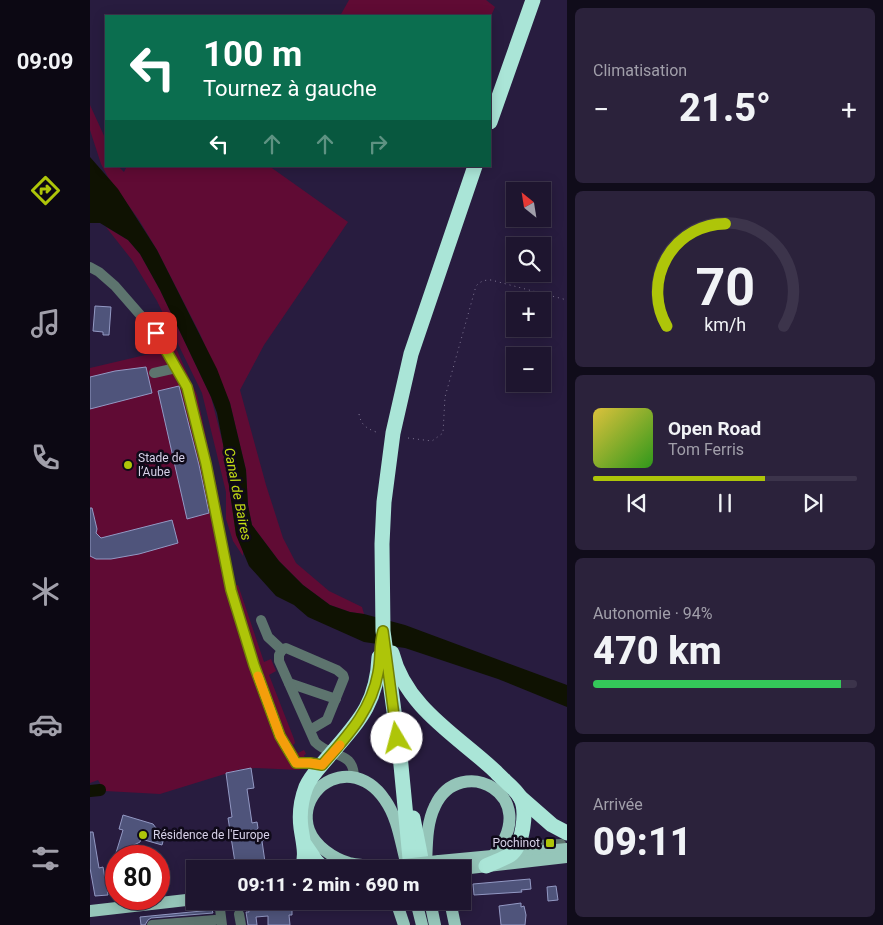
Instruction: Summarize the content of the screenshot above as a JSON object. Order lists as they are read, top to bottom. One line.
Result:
{"water":["Canal de Baires"],"places":{"other":["Stade de l’Aube","Résidence de l'Europe"],"transit":["Pochinot"]},"north":"top left","page":{"tabs":"09:09","tile":["Climatisation",["Autonomie · 94%","470 km"],["Arrivée","09:11"]],"turn":["100 m","Tournez à gauche"],"heat":["−","21.5°","+"],"map_buttons":["+","−"],"song":["Open Road","Tom Ferris"],"limit":"80","trip":"09:11 · 2 min · 690 m","gauge":["70","km/h"]}}
